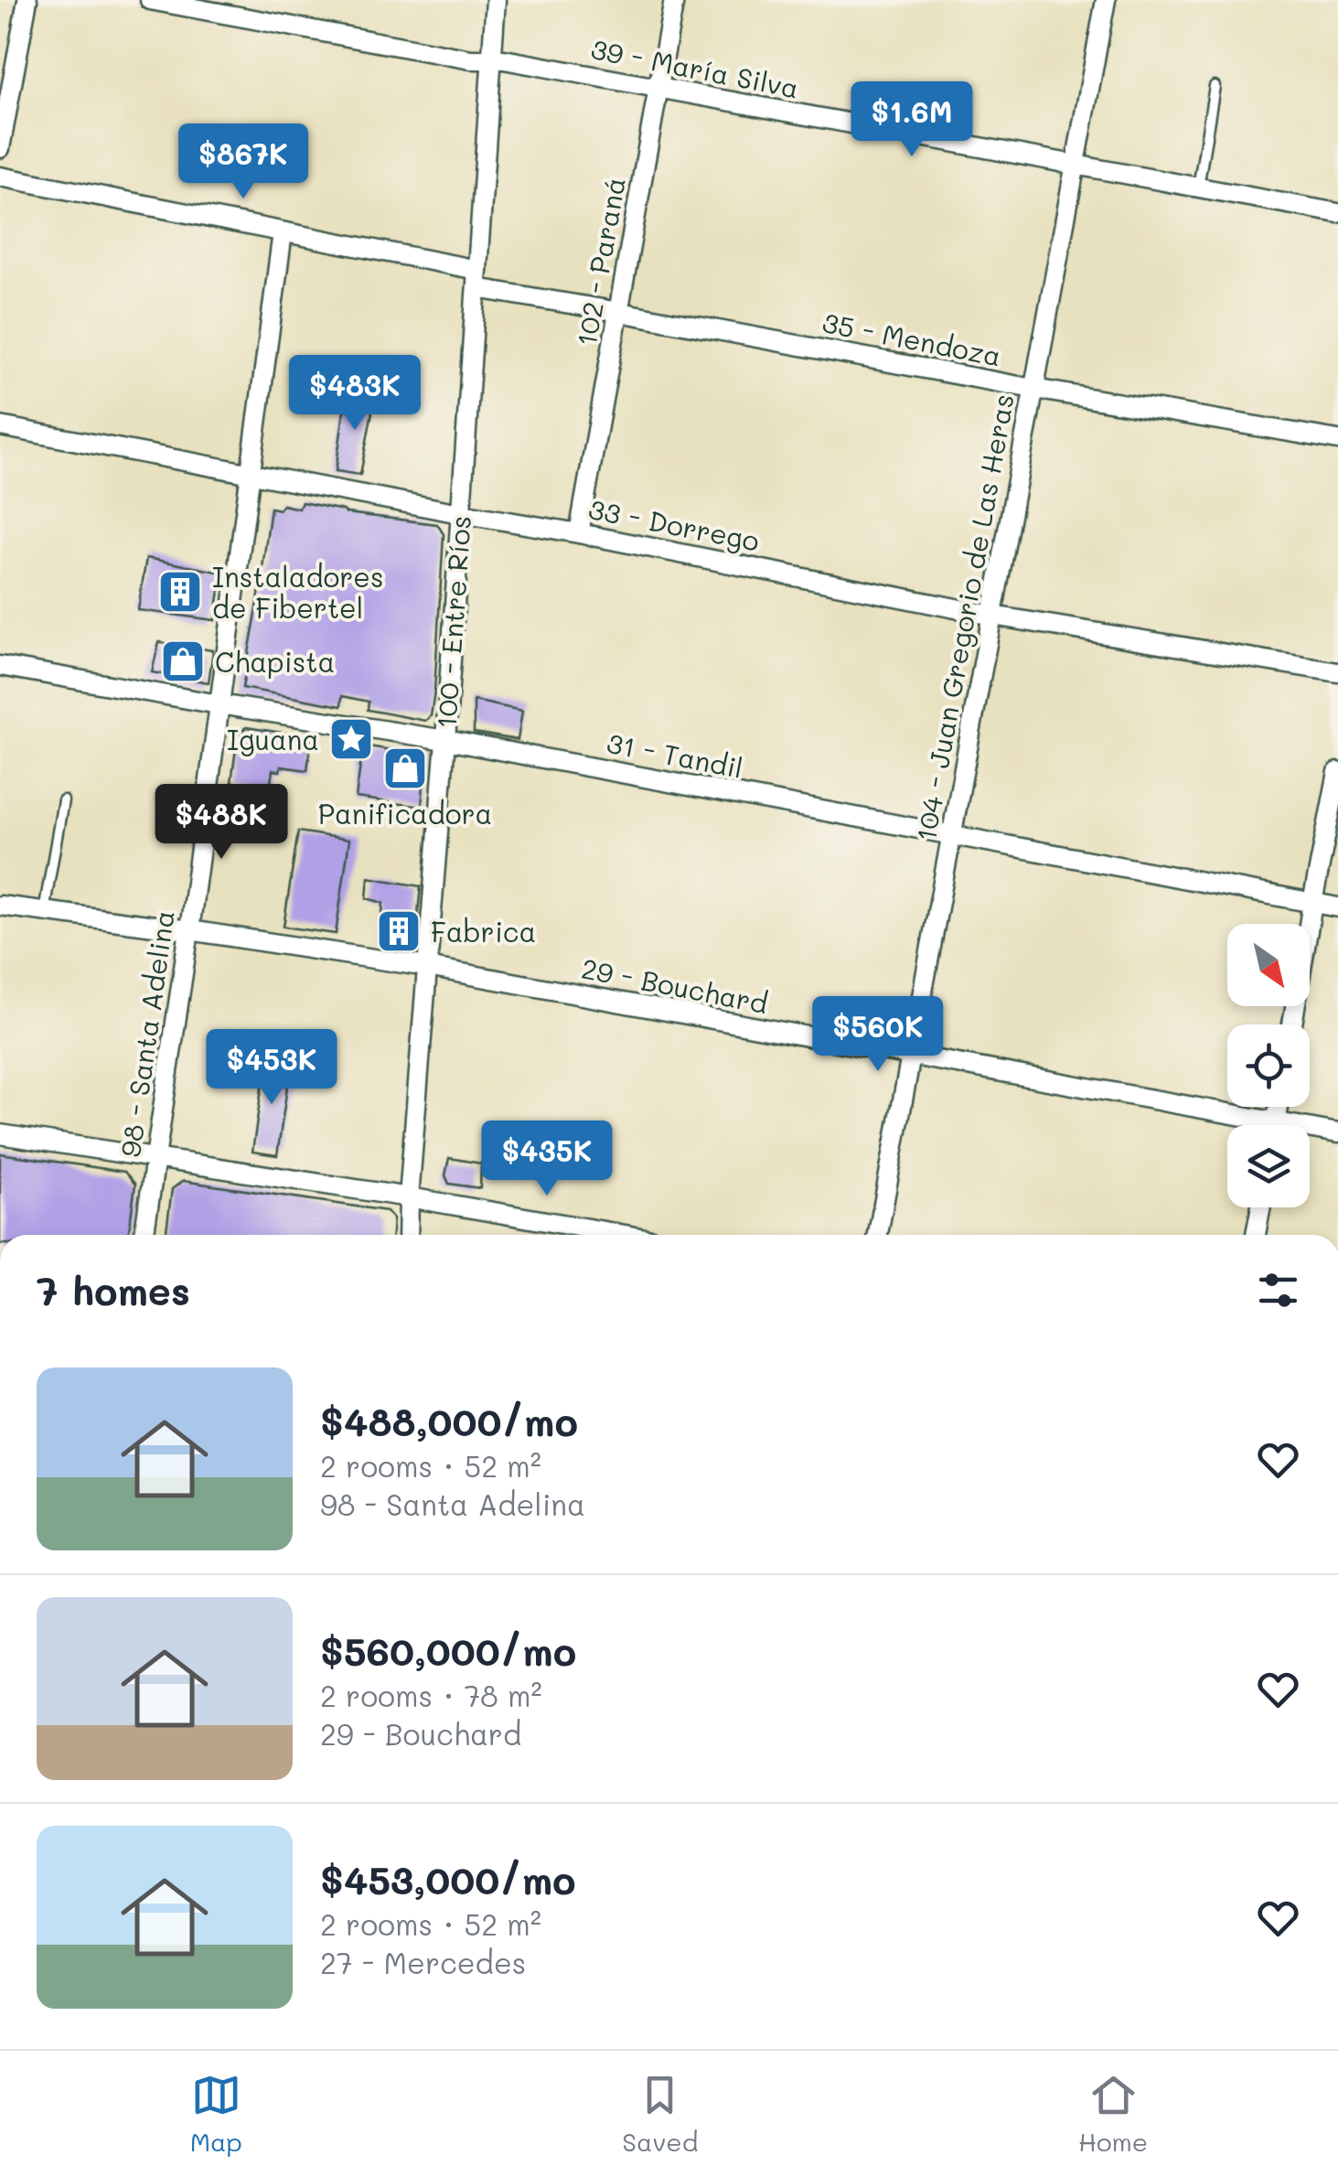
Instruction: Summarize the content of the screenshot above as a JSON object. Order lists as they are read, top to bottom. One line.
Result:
{"streets":{"street":["39 - María Silva","102 - Paraná","35 - Mendoza","33 - Dorrego","104 - Juan Gregorio de Las Heras","100 - Entre Ríos","31 - Tandil","29 - Bouchard","98 - Santa Adelina"]},"crossings":[["39 - María Silva","102 - Paraná"],["39 - María Silva","104 - Juan Gregorio de Las Heras"],["39 - María Silva","100 - Entre Ríos"],["102 - Paraná","35 - Mendoza"],["102 - Paraná","33 - Dorrego"],["35 - Mendoza","104 - Juan Gregorio de Las Heras"],["35 - Mendoza","100 - Entre Ríos"],["35 - Mendoza","98 - Santa Adelina"],["33 - Dorrego","104 - Juan Gregorio de Las Heras"],["33 - Dorrego","100 - Entre Ríos"],["33 - Dorrego","98 - Santa Adelina"],["104 - Juan Gregorio de Las Heras","31 - Tandil"],["104 - Juan Gregorio de Las Heras","29 - Bouchard"],["100 - Entre Ríos","31 - Tandil"],["100 - Entre Ríos","29 - Bouchard"],["31 - Tandil","98 - Santa Adelina"],["29 - Bouchard","98 - Santa Adelina"]],"places":{"building":["Instaladores de Fibertel","Fabrica"],"shop":["Chapista","Panificadora"],"place":["Iguana"]},"north":"bottom right","page":{"price":["$1.6M","$867K","$483K","$488K","$560K","$453K","$435K"],"heading":"7 homes","list":[{"name":"$488,000/mo","note":"2 rooms · 52 m² · 98 - Santa Adelina"},{"name":"$560,000/mo","note":"2 rooms · 78 m² · 29 - Bouchard"},{"name":"$453,000/mo","note":"2 rooms · 52 m² · 27 - Mercedes"}],"tabs":["Map","Saved","Home"]}}
